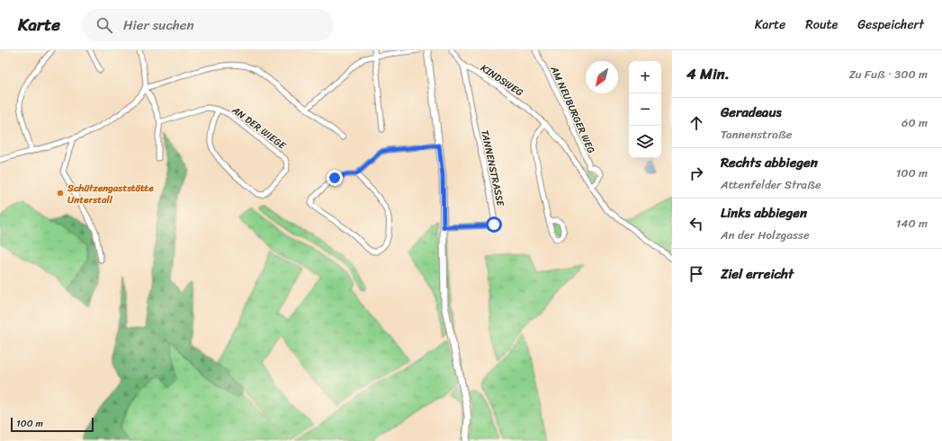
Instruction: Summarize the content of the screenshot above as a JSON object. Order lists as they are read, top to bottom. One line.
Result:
{"streets":{"street":["KINDSWEG","AM NEUBURGER WEG","AN DER WIEGE","TANNENSTRASSE"]},"crossings":[["KINDSWEG","AM NEUBURGER WEG"],["KINDSWEG","TANNENSTRASSE"]],"places":["Schützengaststätte Unterstall"],"scale_bar":"100 m","north":"bottom left","page":{"header":"Karte","search":"Hier suchen","nav":["Karte","Route","Gespeichert"],"heading":["4 Min.","Zu Fuß · 300 m"],"map_buttons":["+","−"],"list":[["Geradeaus","Tannenstraße","60 m"],["Rechts abbiegen","Attenfelder Straße","100 m"],["Links abbiegen","An der Holzgasse","140 m"],"Ziel erreicht"],"scale":"100 m"}}
